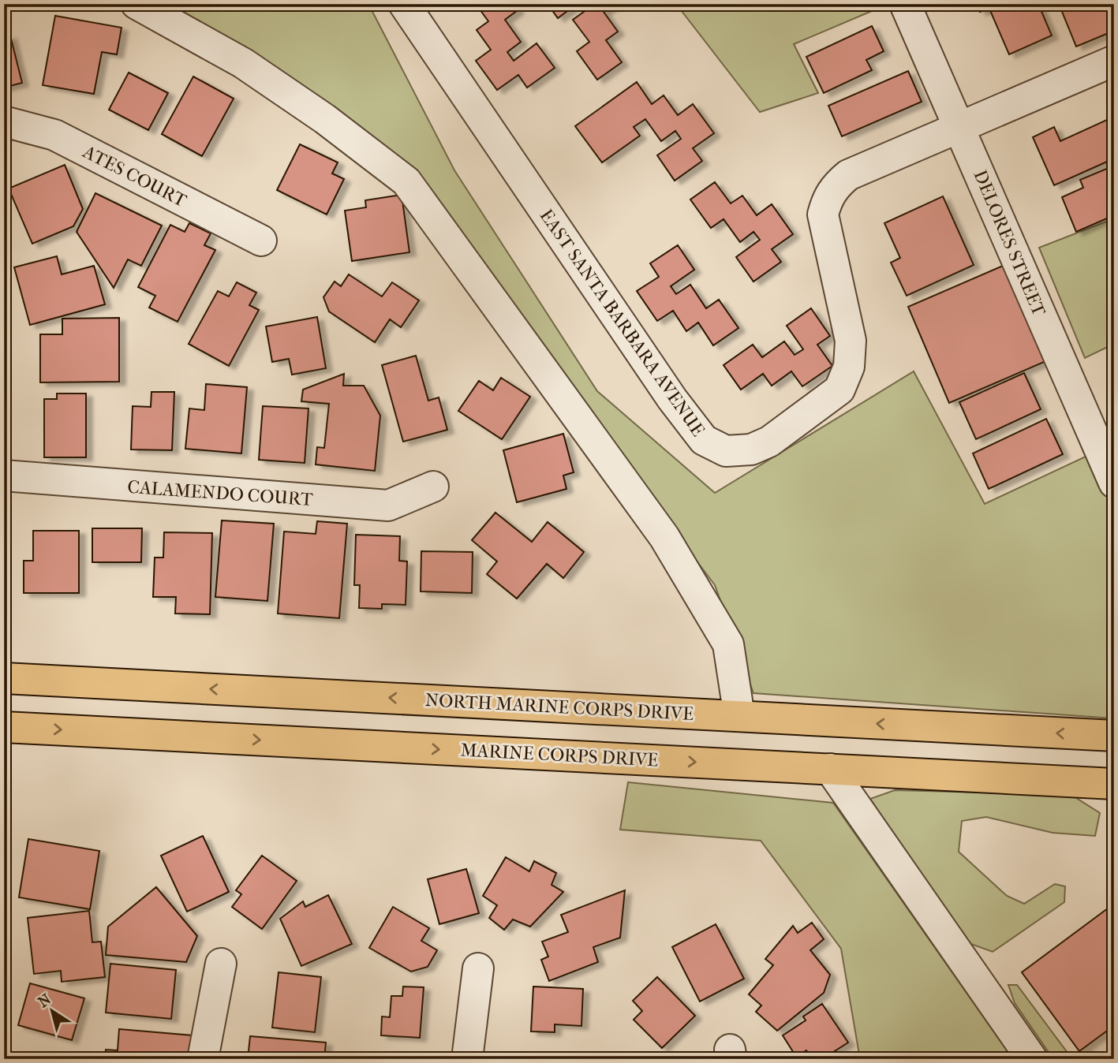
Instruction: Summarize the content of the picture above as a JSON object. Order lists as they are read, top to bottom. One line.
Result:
{"streets":{"main road":["NORTH MARINE CORPS DRIVE","MARINE CORPS DRIVE"],"street":["ATES COURT","DELORES STREET","EAST SANTA BARBARA AVENUE","CALAMENDO COURT"]},"crossings":[["DELORES STREET","EAST SANTA BARBARA AVENUE"]],"one_way":["NORTH MARINE CORPS DRIVE","MARINE CORPS DRIVE"],"north":"top left"}
